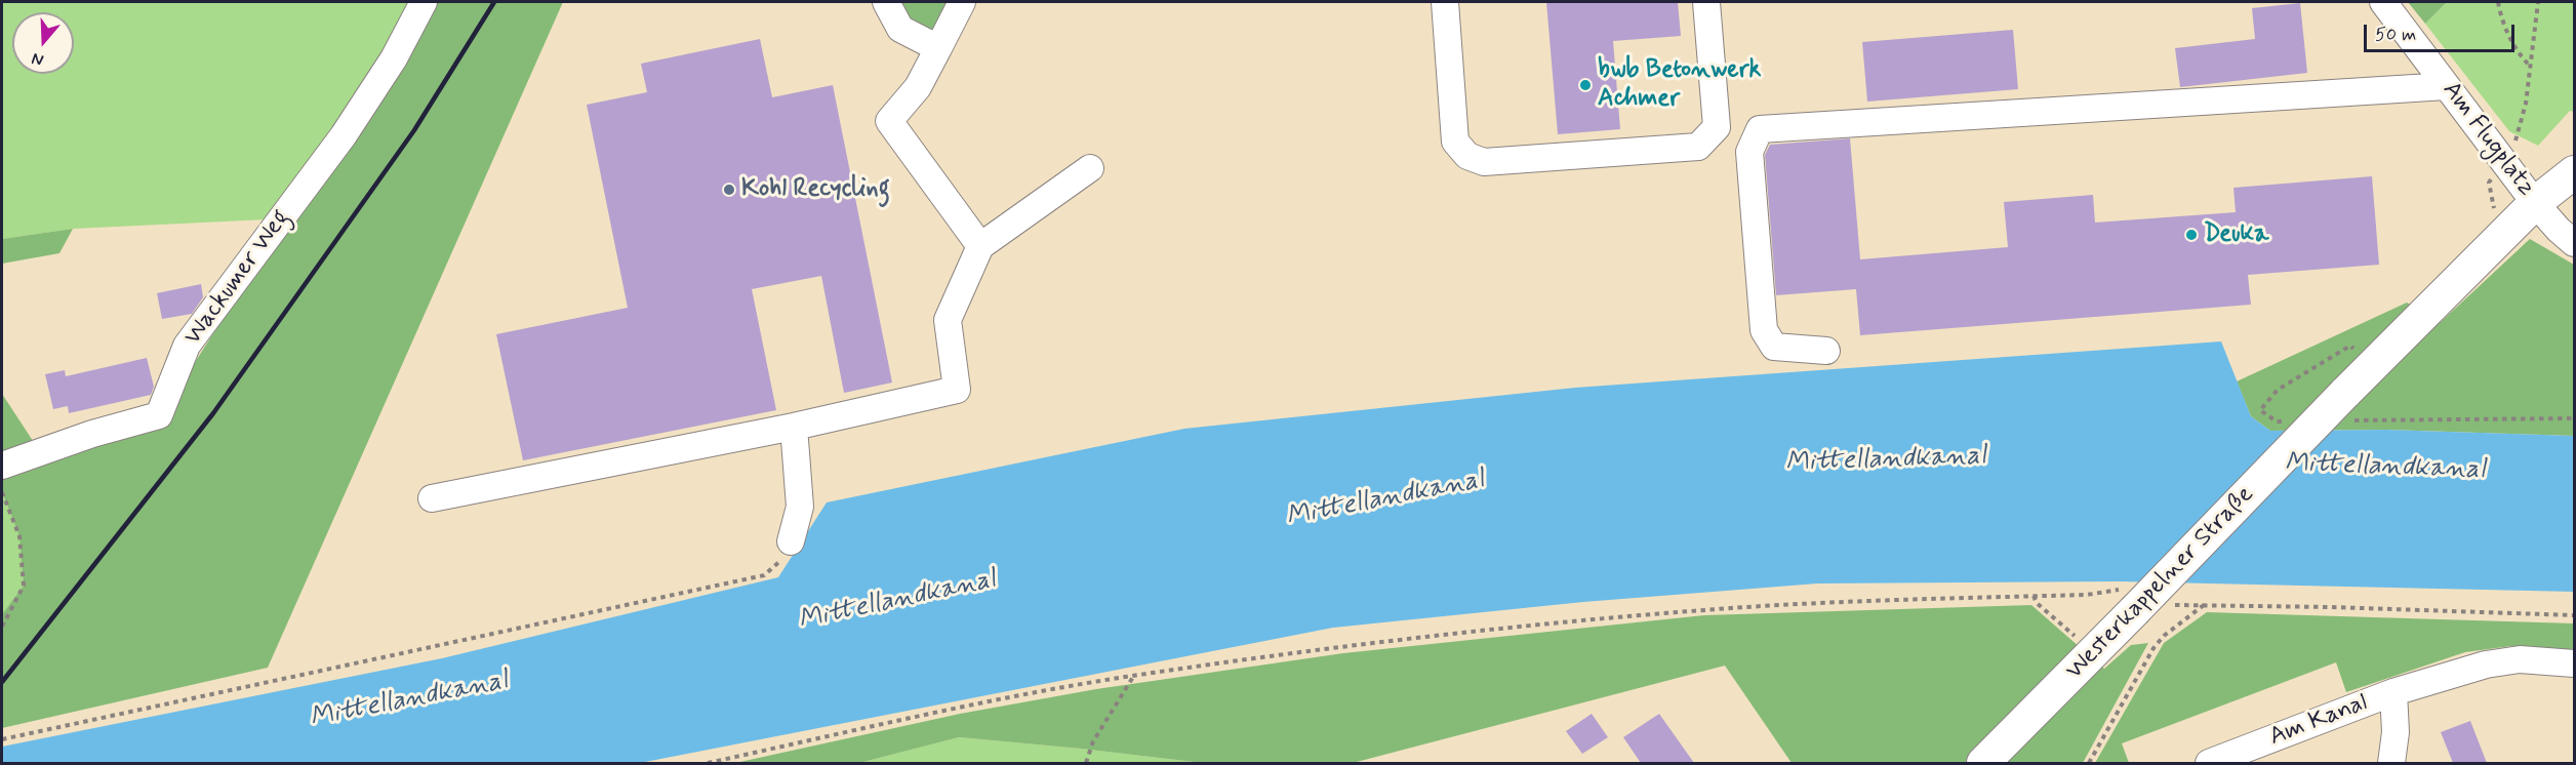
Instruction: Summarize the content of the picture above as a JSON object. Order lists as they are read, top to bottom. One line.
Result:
{"streets":{"main road":["Westerkappelner Straße"],"street":["Am Flugplatz","Wackumer Weg","Am Kanal"]},"crossings":[["Am Flugplatz","Westerkappelner Straße"]],"water":["Mittellandkanal"],"places":["bwb Betonwerk Achmer","Kohl Recycling","Deuka"],"scale_bar":"50 m","north":"bottom"}
